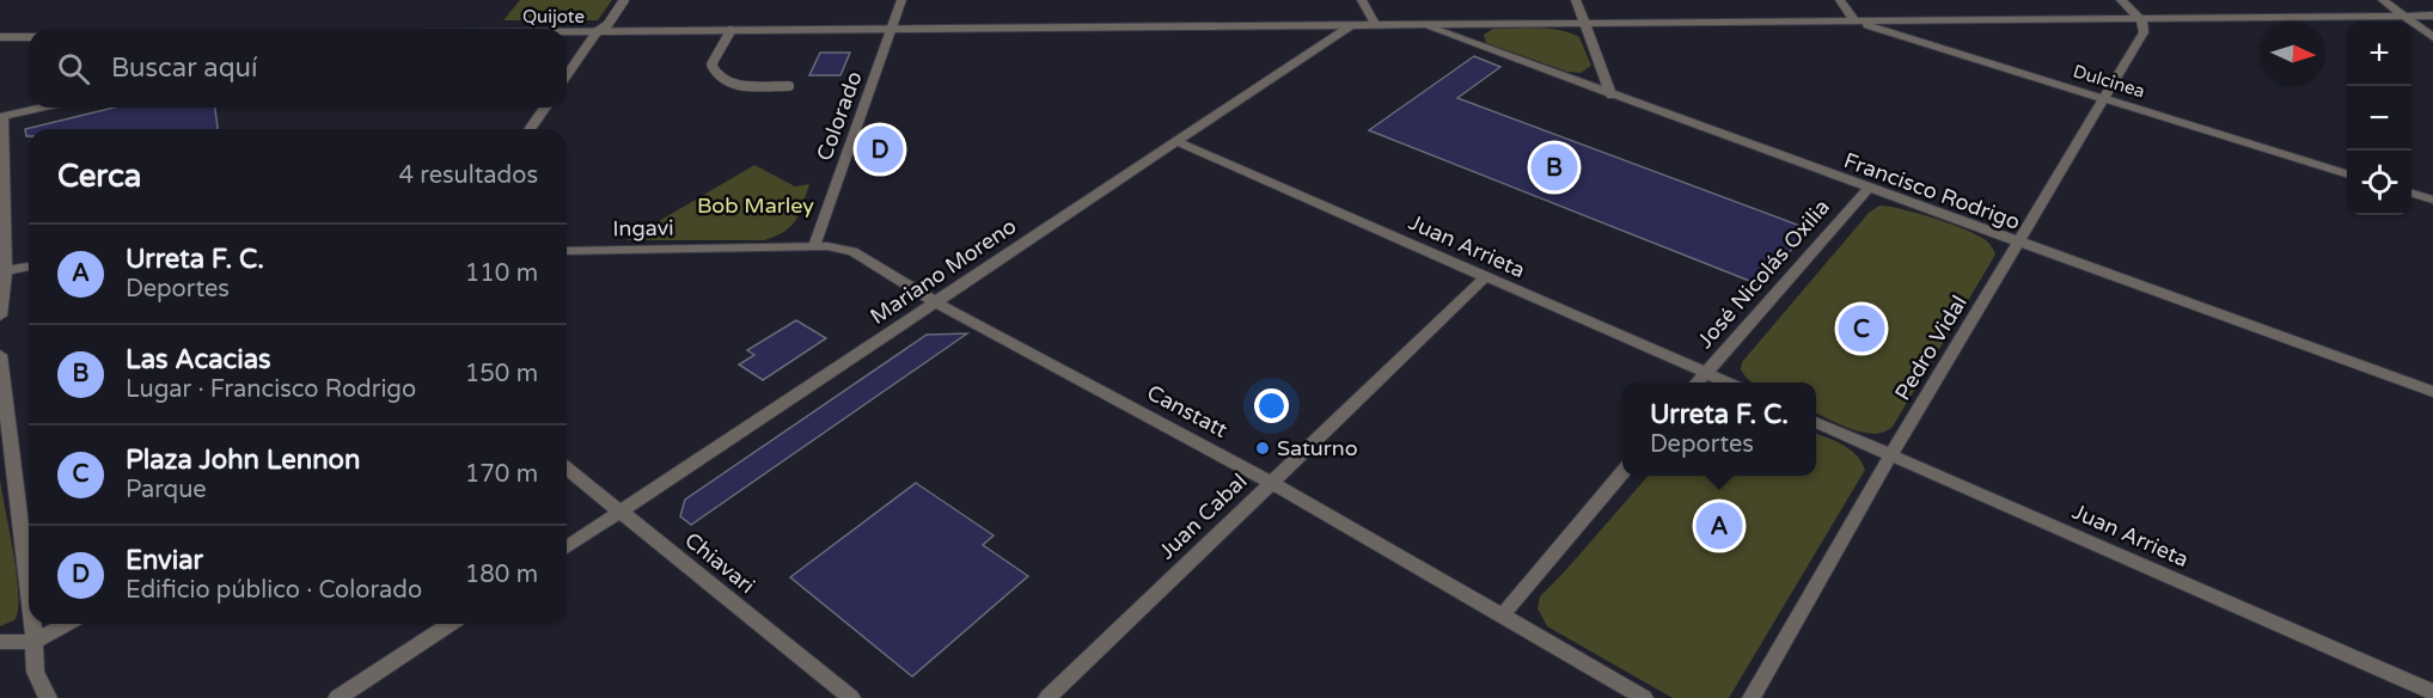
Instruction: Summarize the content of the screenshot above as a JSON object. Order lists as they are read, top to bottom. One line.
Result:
{"streets":{"street":["Quijote","Dulcinea","Colorado","Francisco Rodrigo","Ingavi","Juan Arrieta","Mariano Moreno","José Nicolás Oxilia","Pedro Vidal","Canstatt","Juan Cabal","Chiavari"]},"crossings":[["Quijote","Dulcinea"],["Quijote","Colorado"],["Quijote","Francisco Rodrigo"],["Quijote","Mariano Moreno"],["Quijote","Pedro Vidal"],["Dulcinea","Pedro Vidal"],["Colorado","Ingavi"],["Colorado","Canstatt"],["Francisco Rodrigo","José Nicolás Oxilia"],["Francisco Rodrigo","Pedro Vidal"],["Ingavi","Canstatt"],["Juan Arrieta","Mariano Moreno"],["Juan Arrieta","José Nicolás Oxilia"],["Juan Arrieta","Pedro Vidal"],["Juan Arrieta","Juan Cabal"],["Mariano Moreno","Canstatt"],["Mariano Moreno","Chiavari"],["Canstatt","Juan Cabal"]],"parks":["Bob Marley"],"places":["Saturno"],"north":"right","page":{"map_buttons":["+","−"],"search":"Buscar aquí","pins":["D","B","C","A"],"heading":["Cerca","4 resultados"],"list":[{"mark":"A","name":"Urreta F. C.","note":"Deportes","value":"110 m"},{"mark":"B","name":"Las Acacias","note":"Lugar · Francisco Rodrigo","value":"150 m"},{"mark":"C","name":"Plaza John Lennon","note":"Parque","value":"170 m"},{"mark":"D","name":"Enviar","note":"Edificio público · Colorado","value":"180 m"}],"popup":["Urreta F. C.","Deportes"]}}
